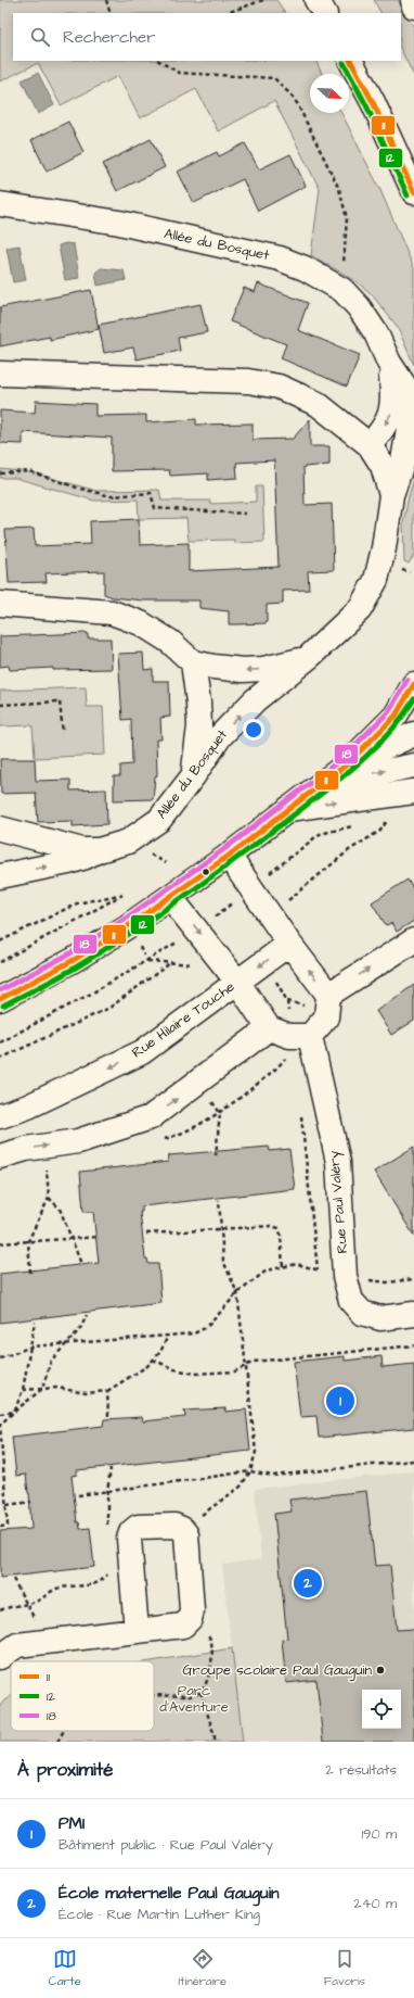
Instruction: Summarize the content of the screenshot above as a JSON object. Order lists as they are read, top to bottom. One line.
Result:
{"streets":{"street":["Allée du Bosquet","Rue Hilaire Touche","Rue Paul Valéry"]},"parks":["Parc d'Aventure"],"places":["Groupe scolaire Paul Gauguin"],"lines":["transit line 11","transit line 12","transit line 18"],"legend":["11","12","18"],"north":"bottom right","page":{"search":"Rechercher","pins":["1","2"],"heading":["À proximité","2 résultats"],"list":[{"mark":"1","name":"PMI","note":"Bâtiment public · Rue Paul Valéry","value":"190 m"},{"mark":"2","name":"École maternelle Paul Gauguin","note":"École · Rue Martin Luther King","value":"240 m"}],"nav":["Carte","Itinéraire","Favoris"]}}
